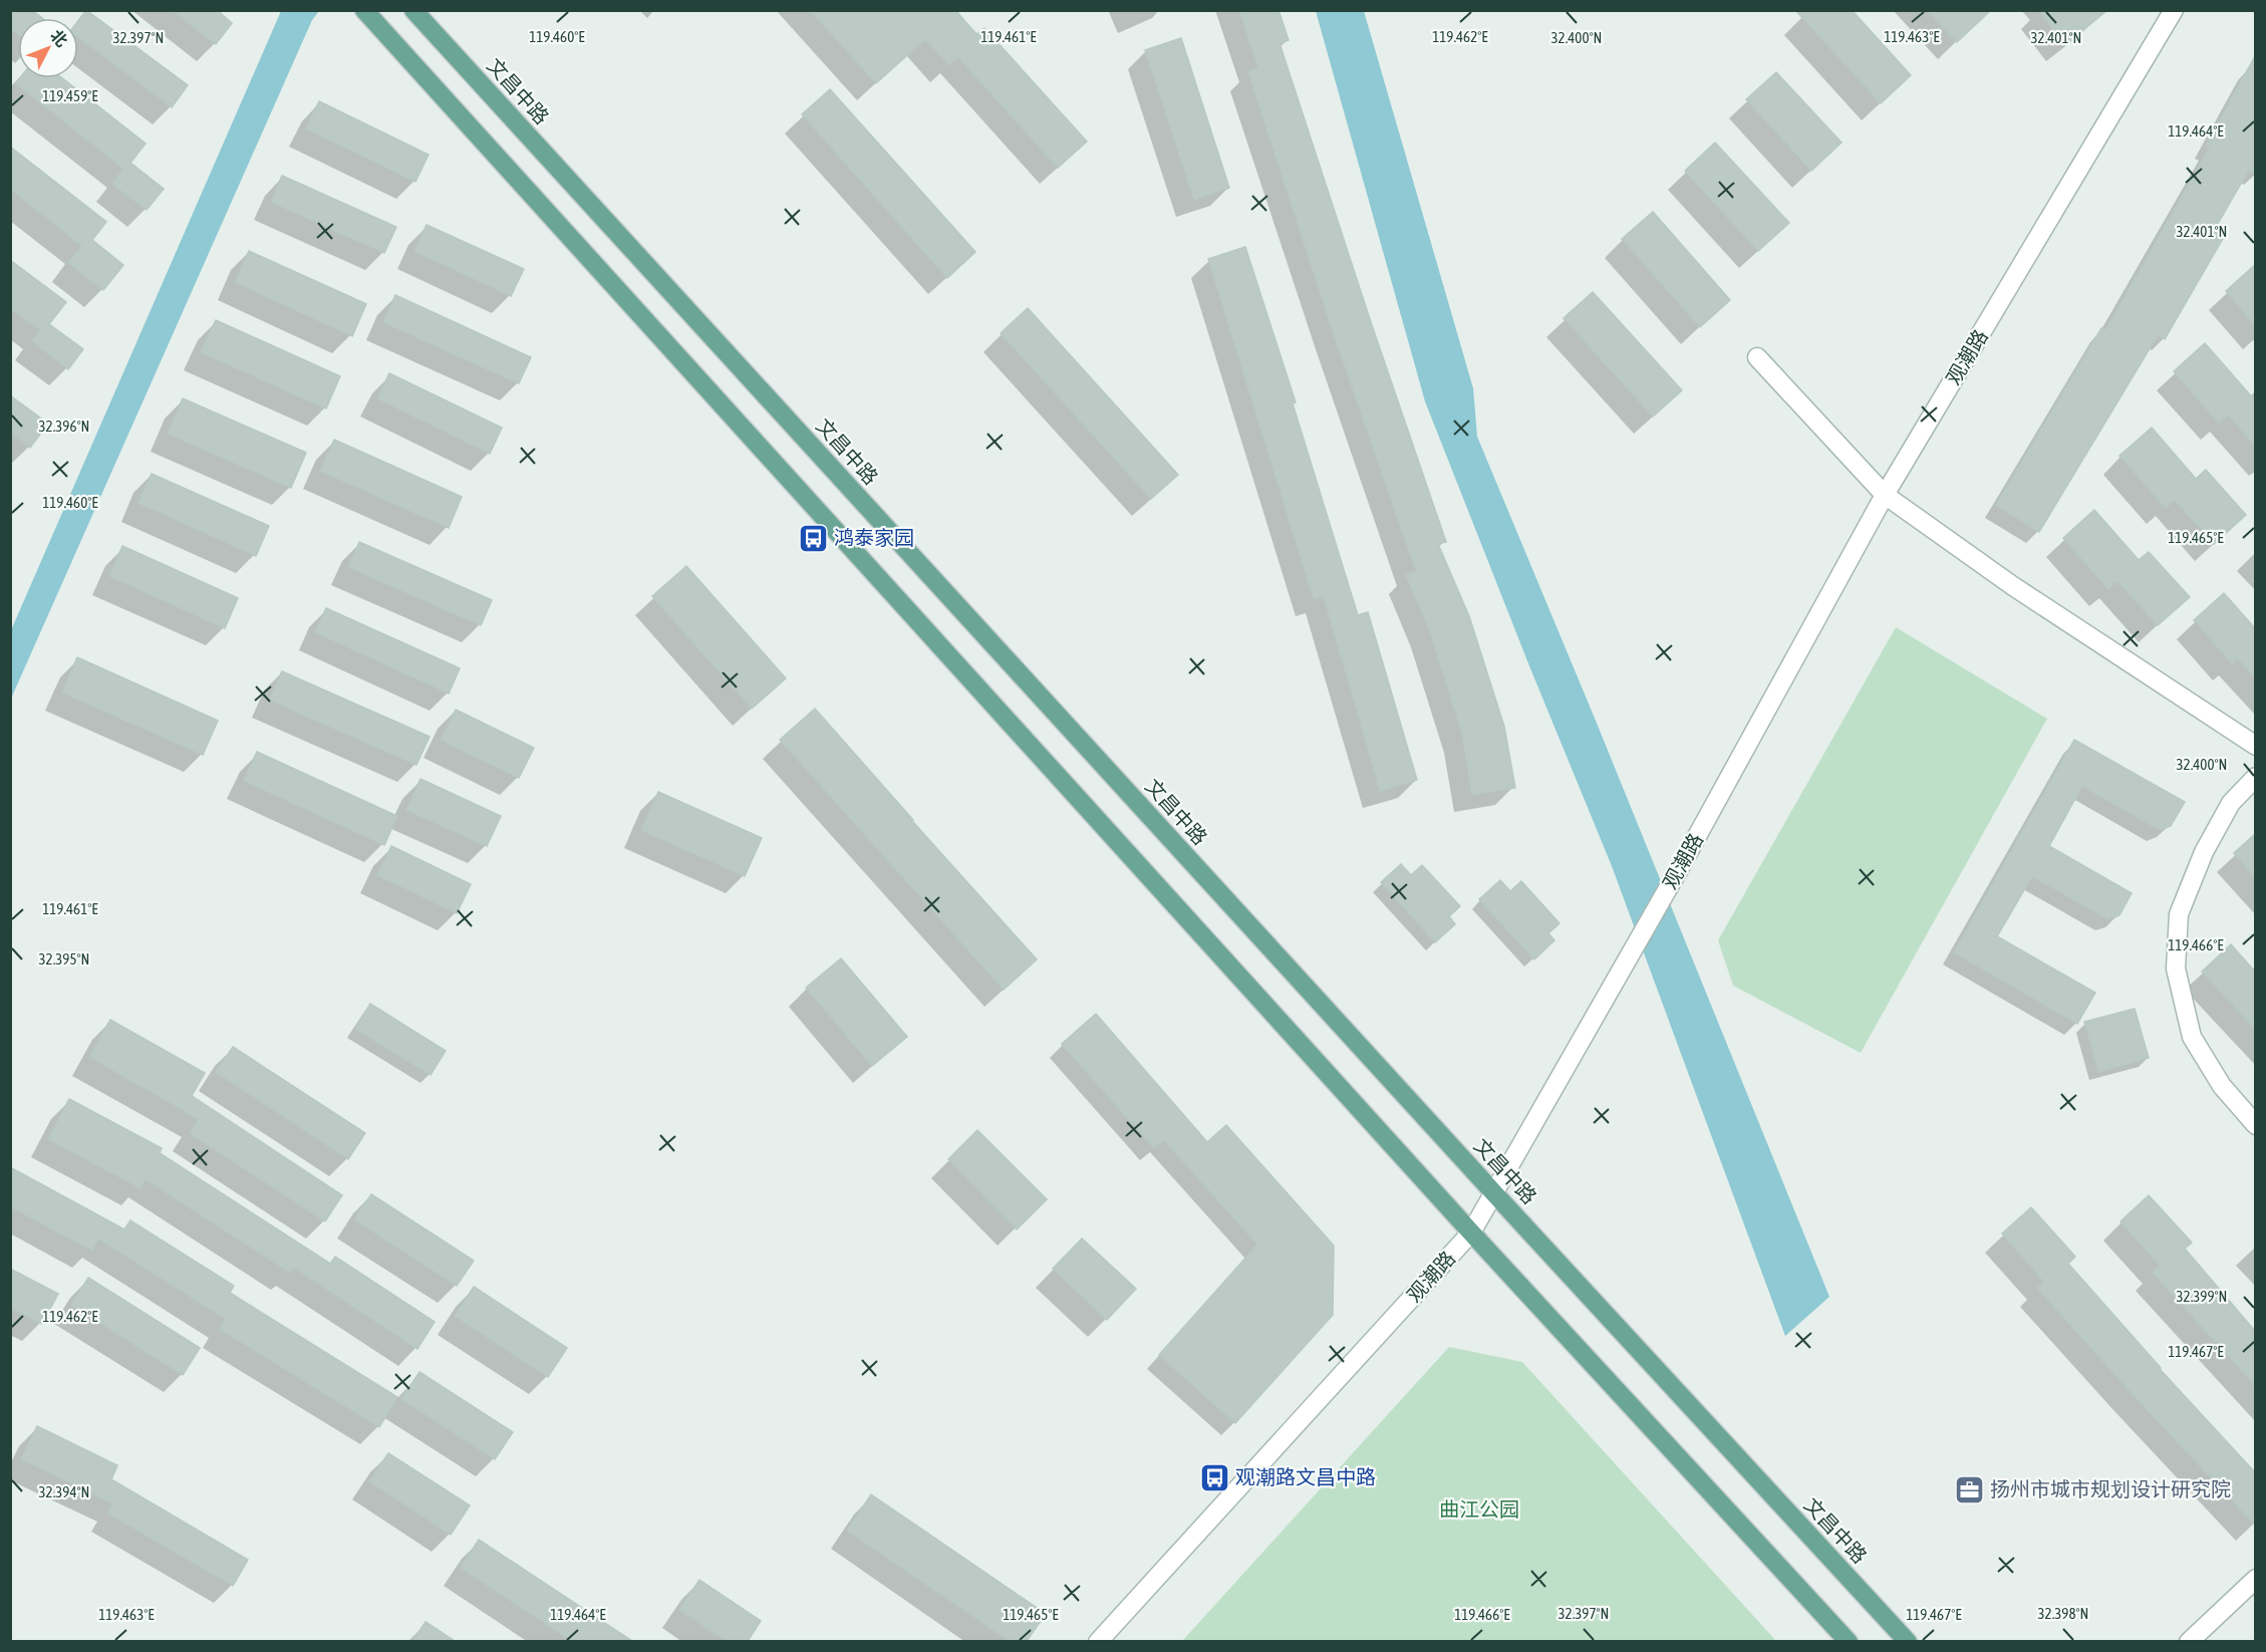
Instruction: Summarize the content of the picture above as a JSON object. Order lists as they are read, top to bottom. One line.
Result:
{"streets":{"main road":["文昌中路"],"street":["观潮路"]},"crossings":[["文昌中路","观潮路"]],"parks":["曲江公园"],"places":{"bus stop":["鸿泰家园","观潮路文昌中路"],"office":["扬州市城市规划设计研究院"]},"north":"top right","coordinates":["119.461°E","119.460°E","119.462°E","119.463°E","32.397°N","32.400°N","32.401°N","119.459°E","119.464°E","32.396°N","119.465°E","119.466°E","32.395°N","32.399°N","119.467°E","32.394°N","32.398°N"]}
